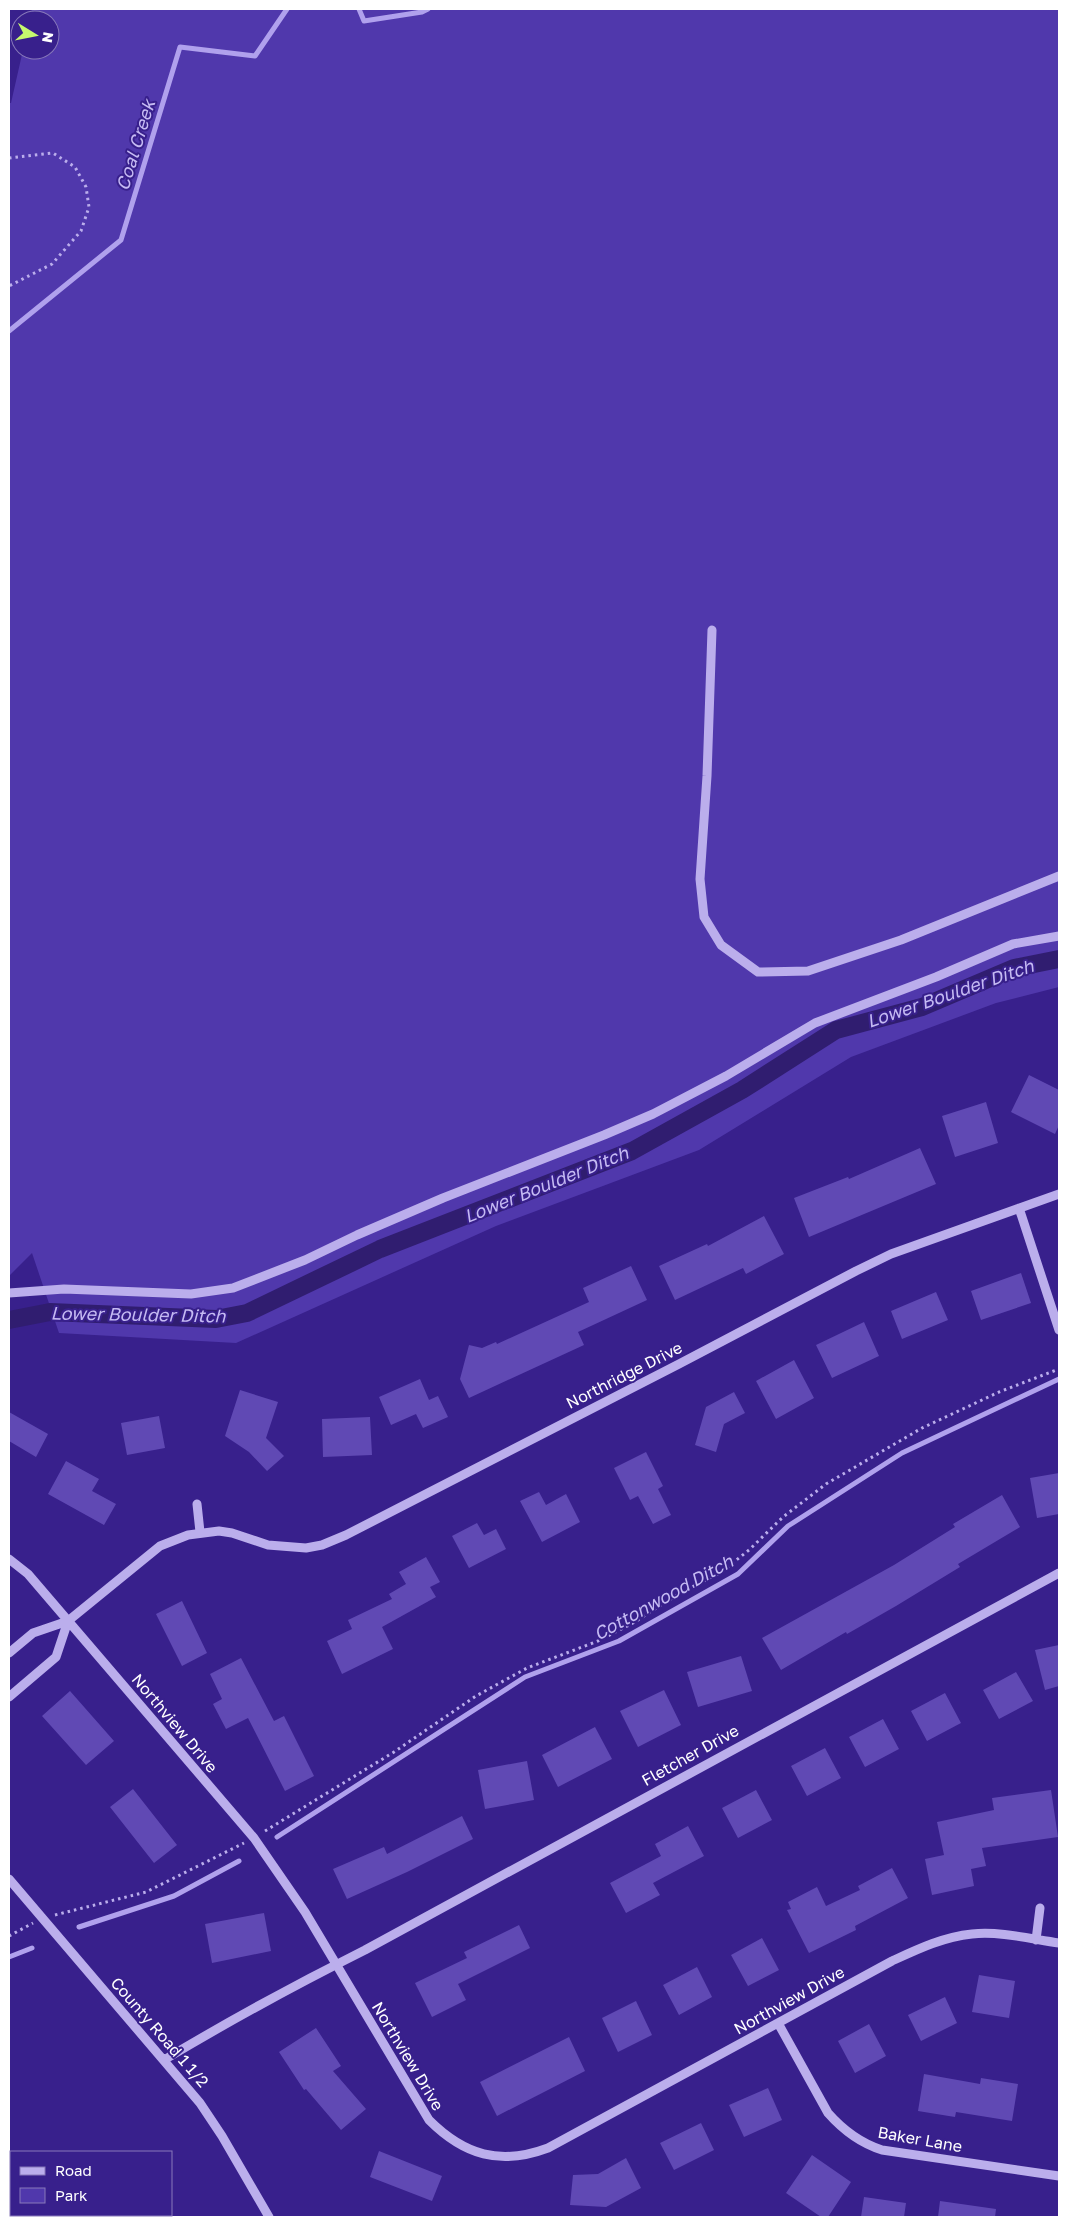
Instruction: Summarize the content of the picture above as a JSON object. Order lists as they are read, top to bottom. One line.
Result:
{"streets":{"street":["Northridge Drive","Northview Drive","Fletcher Drive","County Road 1 1/2","Baker Lane"]},"crossings":[["Northridge Drive","Northview Drive"],["Northview Drive","Fletcher Drive"],["Northview Drive","Baker Lane"],["Fletcher Drive","County Road 1 1/2"]],"water":["Coal Creek","Lower Boulder Ditch","Cottonwood Ditch"],"legend":["Road","Park"],"north":"right"}
